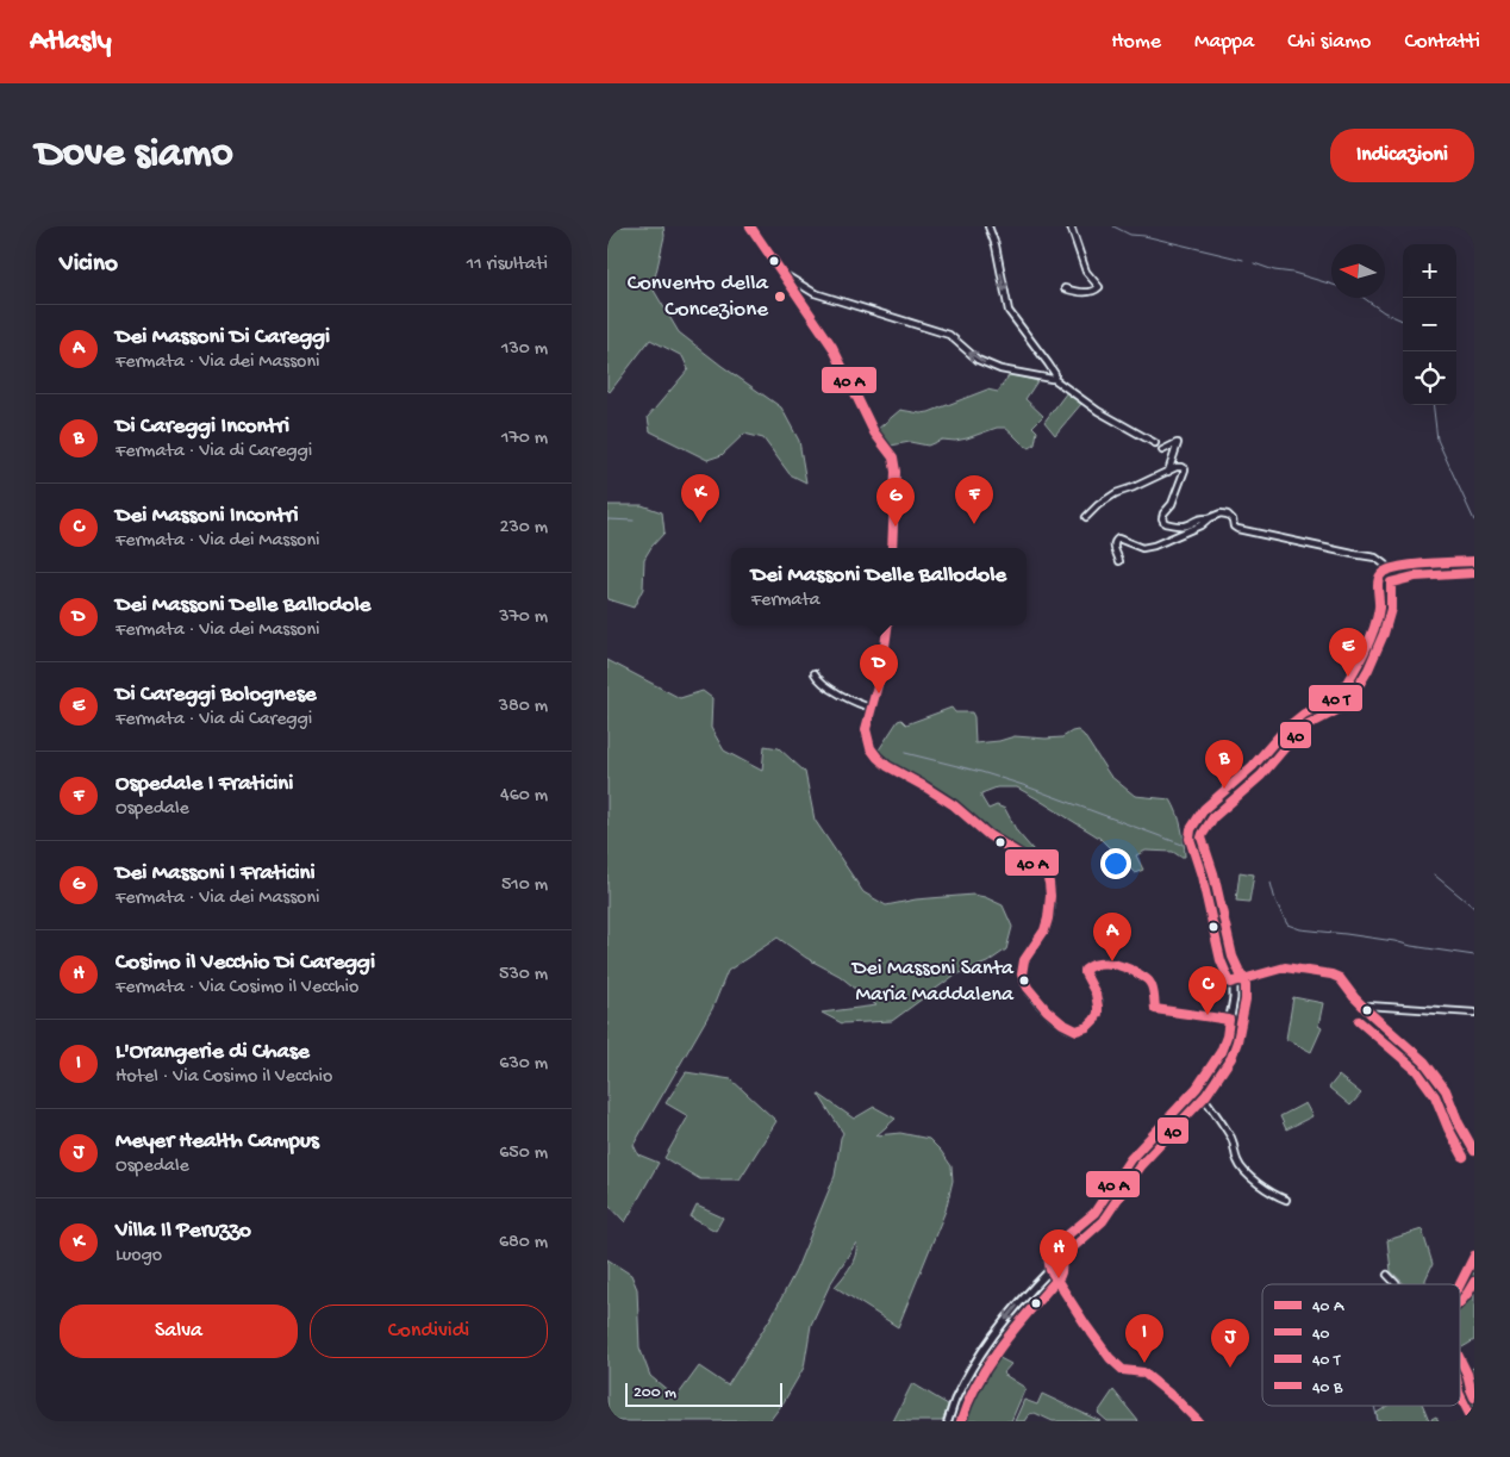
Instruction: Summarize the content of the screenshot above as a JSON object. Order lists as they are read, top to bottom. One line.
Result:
{"places":["Convento della Concezione","Dei Massoni Santa Maria Maddalena"],"lines":["transit line 40"],"legend":["40 A","40","40 T","40 B"],"scale_bar":"200 m","north":"left","page":{"header":"Atlasly","nav":["Home","Mappa","Chi siamo","Contatti"],"buttons":["Indicazioni",["Salva","Condividi"]],"title":"Dove siamo","heading":["Vicino","11 risultati"],"map_buttons":["+","−"],"list":[{"mark":"A","name":"Dei Massoni Di Careggi","note":"Fermata · Via dei Massoni","value":"130 m"},{"mark":"B","name":"Di Careggi Incontri","note":"Fermata · Via di Careggi","value":"170 m"},{"mark":"C","name":"Dei Massoni Incontri","note":"Fermata · Via dei Massoni","value":"230 m"},{"mark":"D","name":"Dei Massoni Delle Ballodole","note":"Fermata · Via dei Massoni","value":"370 m"},{"mark":"E","name":"Di Careggi Bolognese","note":"Fermata · Via di Careggi","value":"380 m"},{"mark":"F","name":"Ospedale I Fraticini","note":"Ospedale","value":"460 m"},{"mark":"G","name":"Dei Massoni I Fraticini","note":"Fermata · Via dei Massoni","value":"510 m"},{"mark":"H","name":"Cosimo il Vecchio Di Careggi","note":"Fermata · Via Cosimo il Vecchio","value":"530 m"},{"mark":"I","name":"L'Orangerie di Chase","note":"Hotel · Via Cosimo il Vecchio","value":"630 m"},{"mark":"J","name":"Meyer Health Campus","note":"Ospedale","value":"650 m"},{"mark":"K","name":"Villa Il Peruzzo","note":"Luogo","value":"680 m"}],"pins":["K","F","G","E","D","B","A","C","H","I","J"],"popup":["Dei Massoni Delle Ballodole","Fermata"],"scale":"200 m"}}
